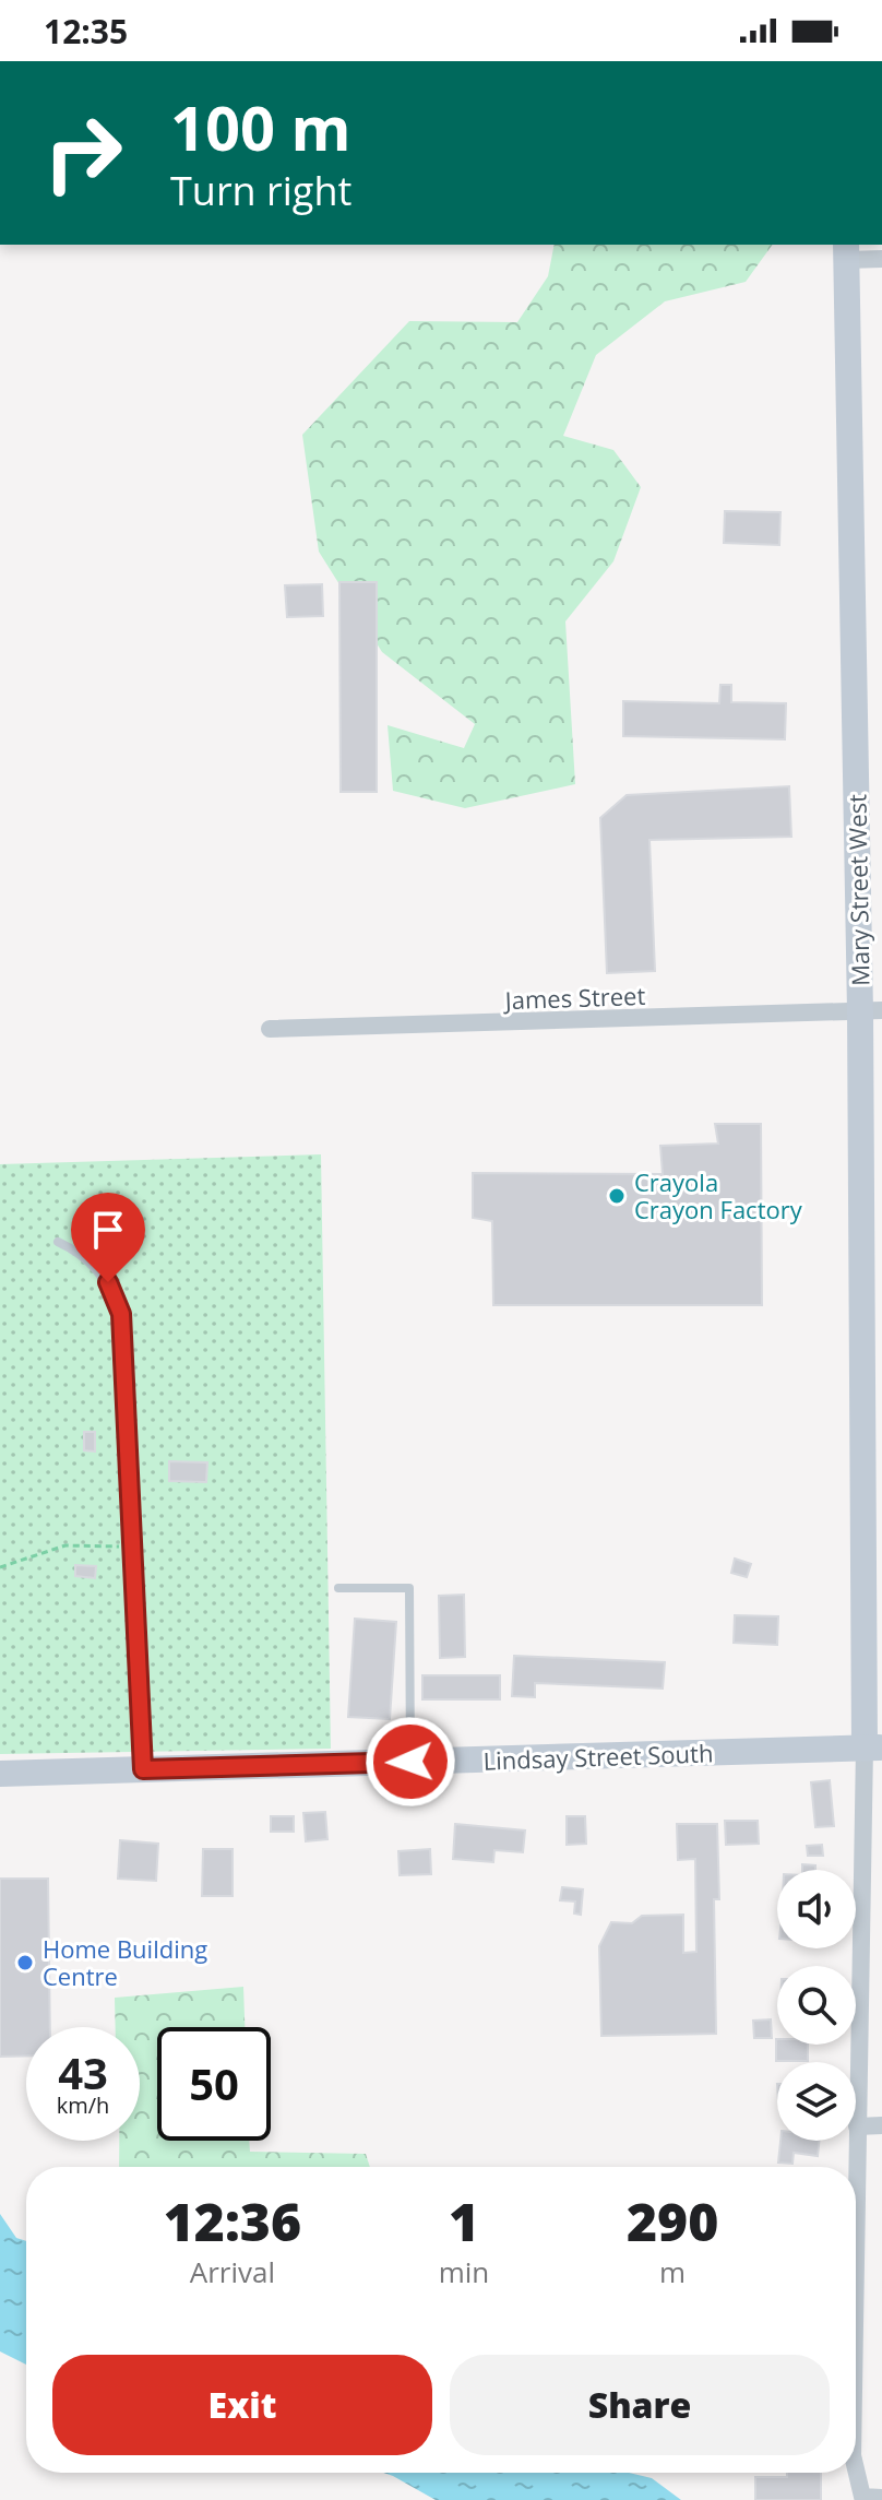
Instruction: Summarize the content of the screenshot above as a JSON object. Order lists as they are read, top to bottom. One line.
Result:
{"streets":{"street":["Mary Street West","James Street","Lindsay Street South"]},"crossings":[["Mary Street West","James Street"],["Mary Street West","Lindsay Street South"]],"places":["Crayola Crayon Factory","Home Building Centre"],"page":{"status":"12:35","turn":["100 m","Turn right"],"speed":"43 km/h","limit":"50","eta":["12:36","Arrival","1","min","290","m"],"buttons":["Exit","Share"]}}
